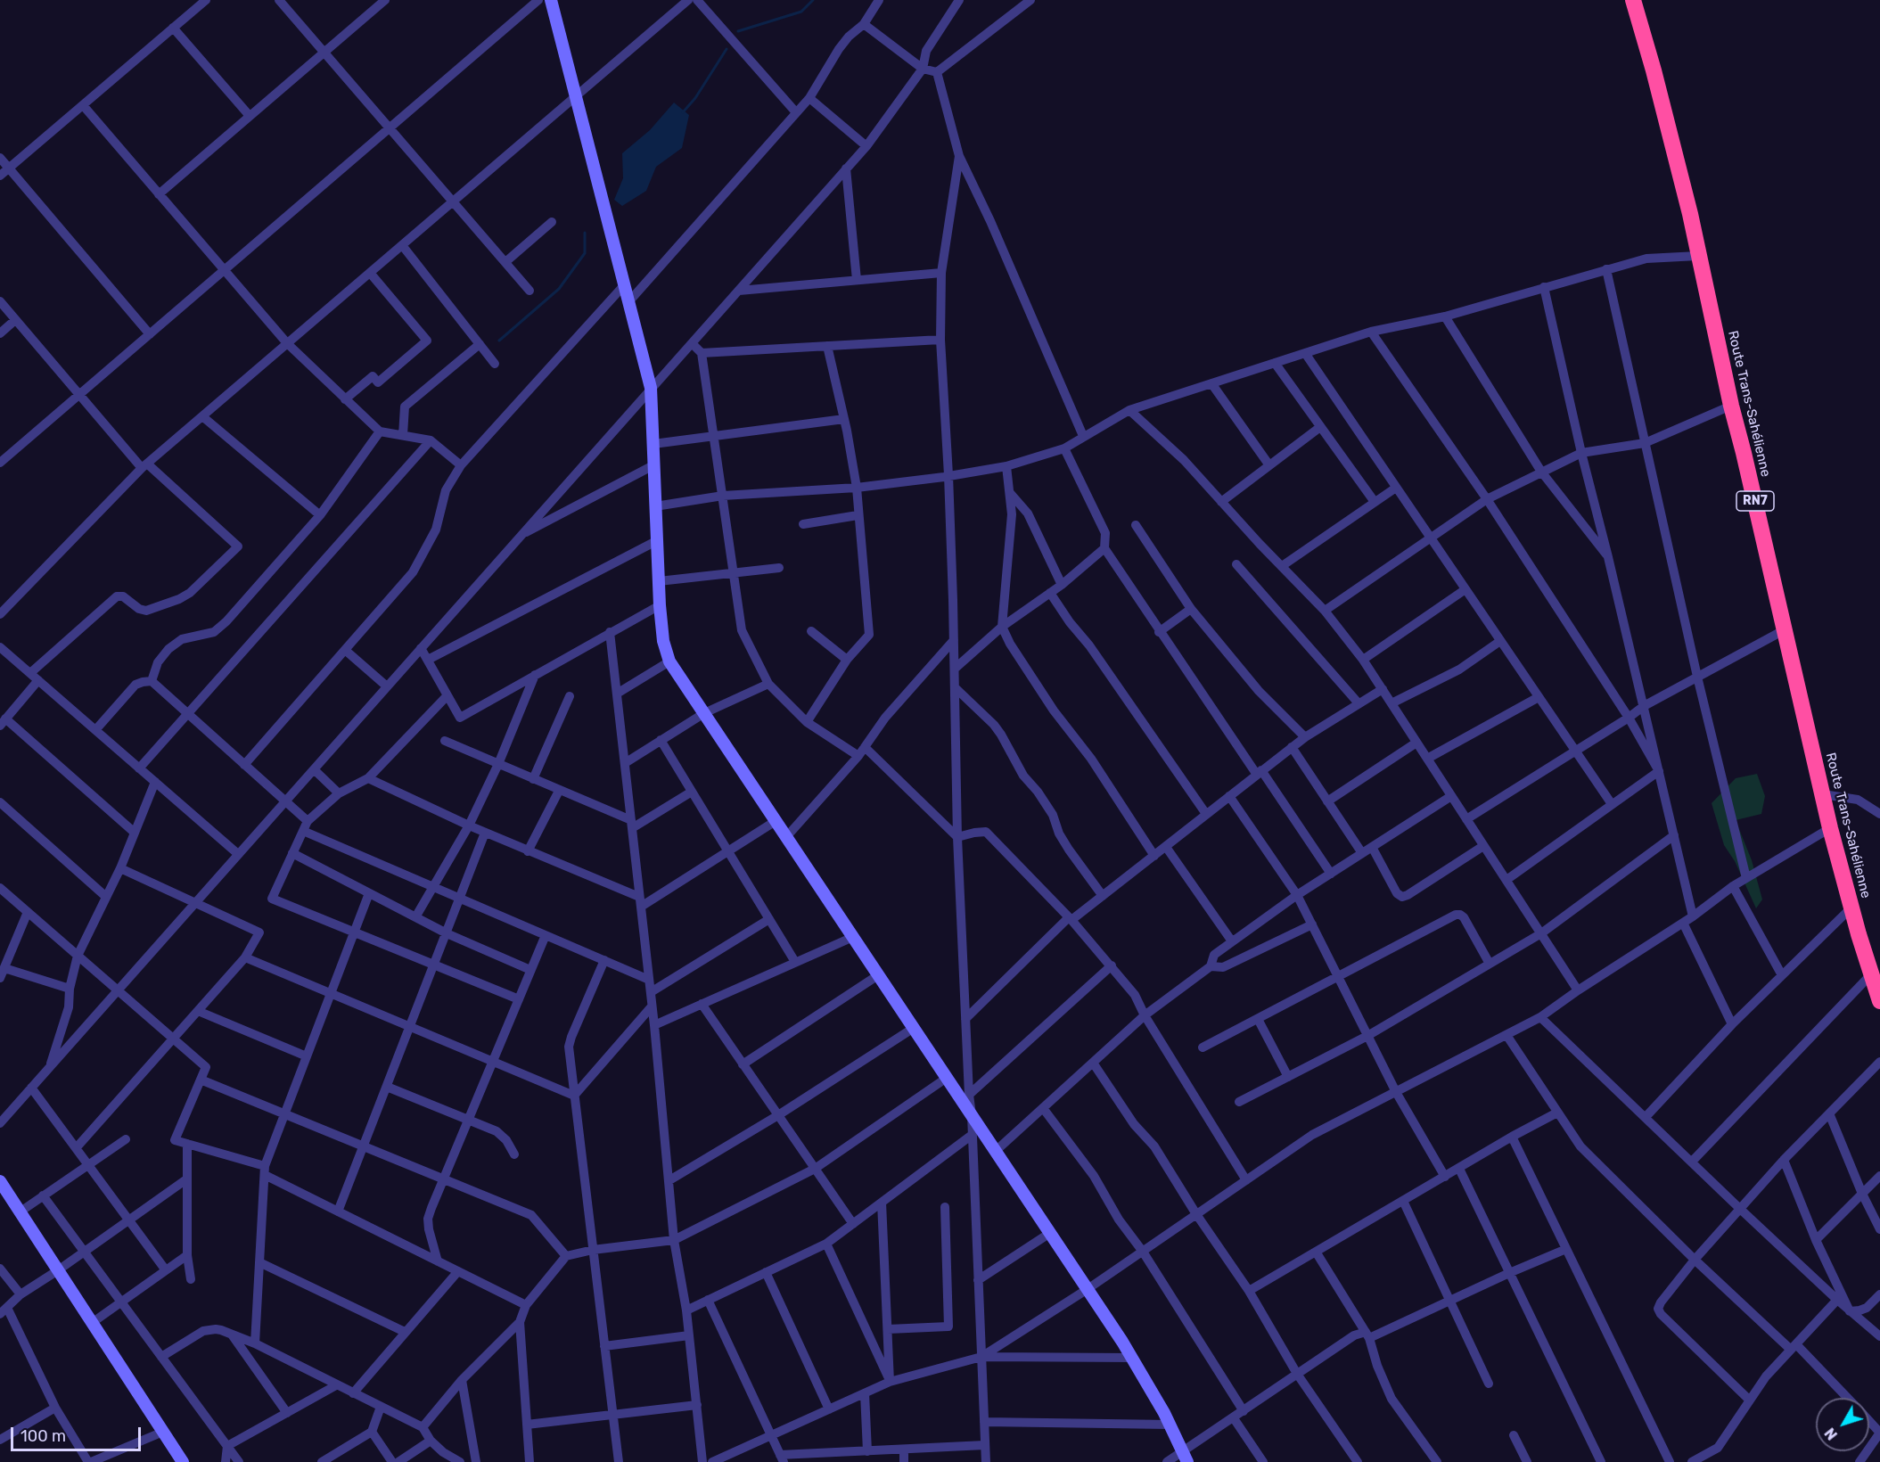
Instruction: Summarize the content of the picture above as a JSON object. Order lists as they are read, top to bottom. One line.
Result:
{"streets":{"highway":["Route Trans-Sahélienne","RN7"]},"scale_bar":"100 m","north":"bottom left"}
